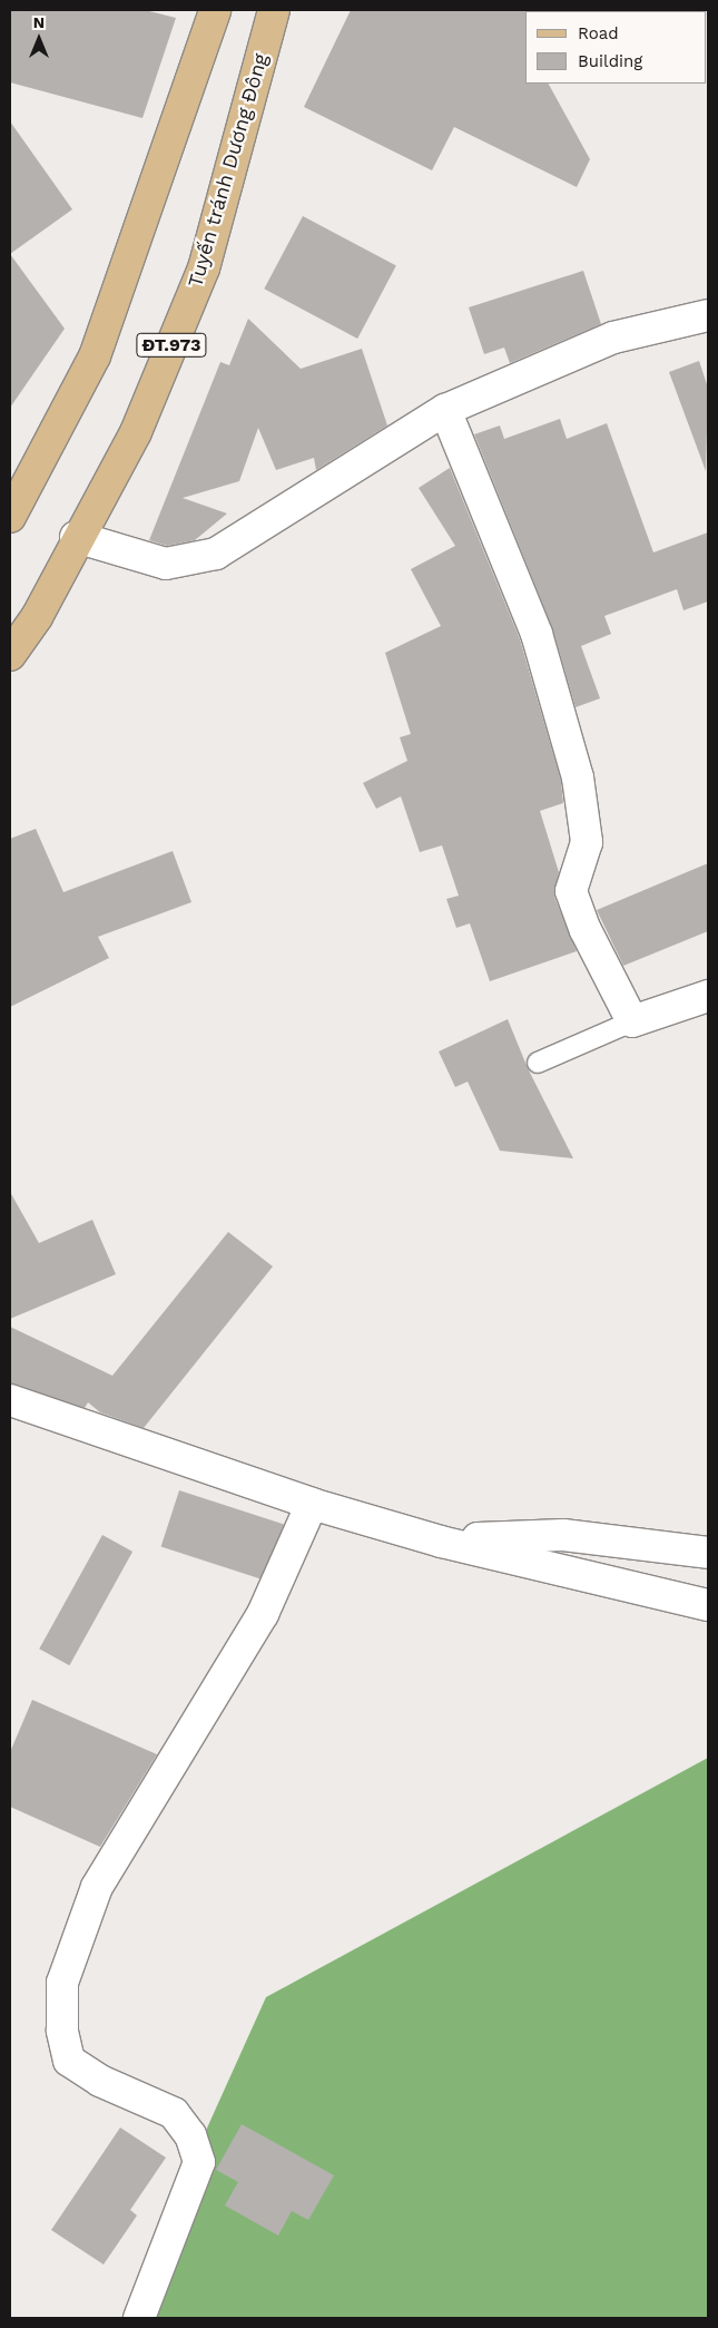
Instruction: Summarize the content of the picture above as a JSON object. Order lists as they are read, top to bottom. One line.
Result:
{"streets":{"main road":["Tuyến tránh Dương Đông","ĐT.973"]},"legend":["Road","Building"],"north":"top"}
